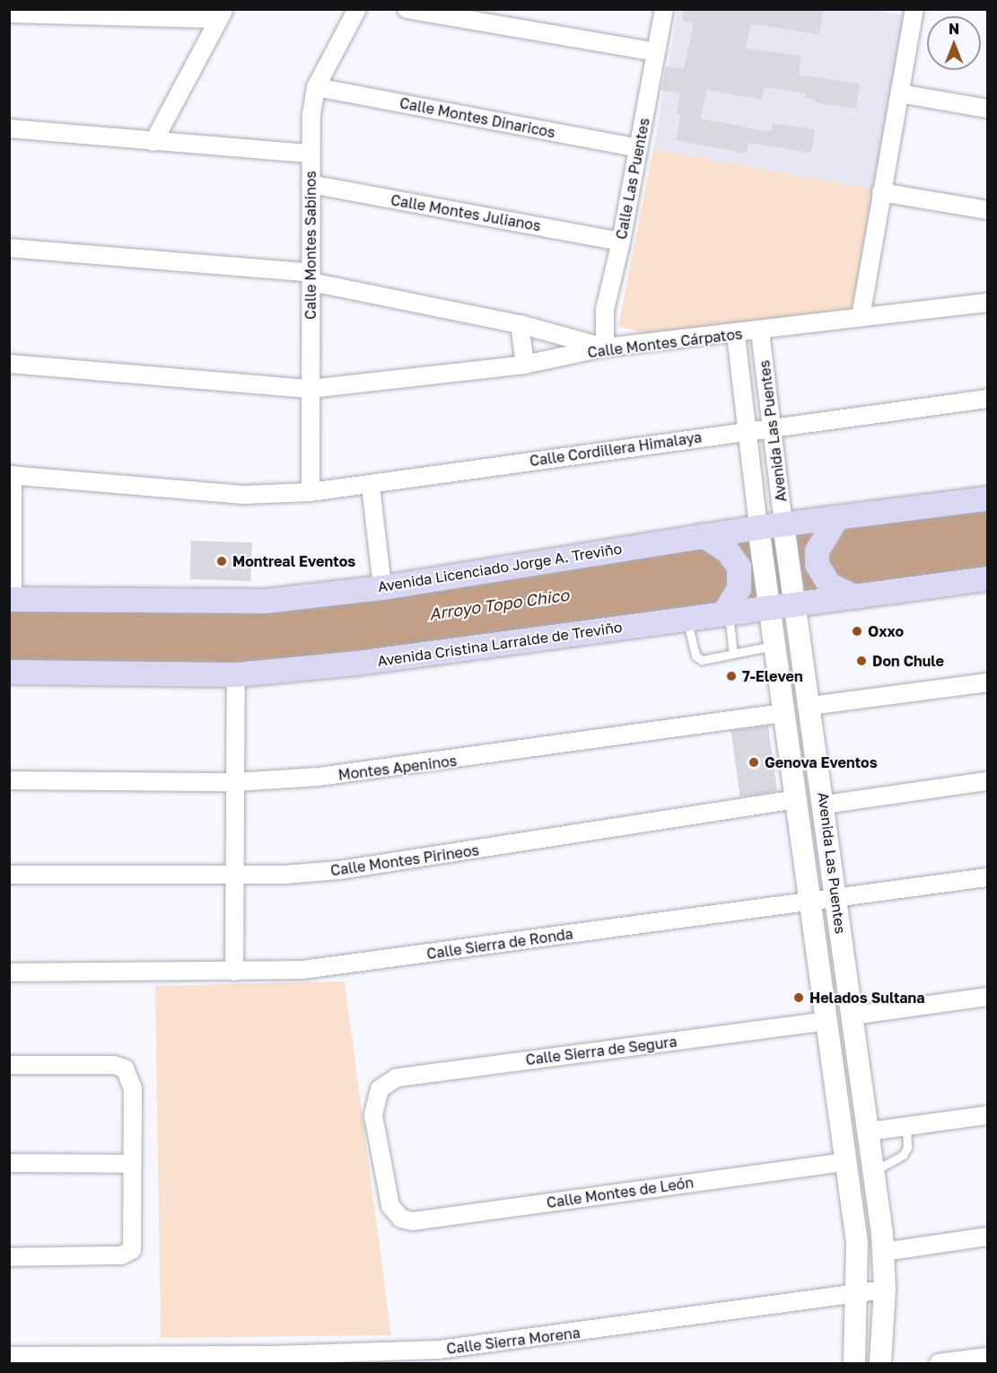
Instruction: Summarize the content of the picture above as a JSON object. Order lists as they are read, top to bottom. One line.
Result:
{"streets":{"main road":["Avenida Licenciado Jorge A. Treviño","Avenida Cristina Larralde de Treviño"],"street":["Calle Montes Dinaricos","Calle Las Puentes","Calle Montes Julianos","Calle Montes Sabinos","Calle Montes Cárpatos","Avenida Las Puentes","Calle Cordillera Himalaya","Montes Apeninos","Calle Montes Pirineos","Calle Sierra de Ronda","Calle Sierra de Segura","Calle Montes de León","Calle Sierra Morena"]},"crossings":[["Calle Montes Dinaricos","Calle Las Puentes"],["Calle Montes Dinaricos","Calle Montes Sabinos"],["Calle Las Puentes","Calle Montes Julianos"],["Calle Las Puentes","Calle Montes Cárpatos"],["Calle Montes Julianos","Calle Montes Sabinos"],["Calle Montes Sabinos","Calle Montes Cárpatos"],["Calle Montes Sabinos","Calle Cordillera Himalaya"],["Calle Montes Cárpatos","Avenida Las Puentes"],["Avenida Las Puentes","Calle Cordillera Himalaya"],["Avenida Las Puentes","Avenida Licenciado Jorge A. Treviño"],["Avenida Las Puentes","Avenida Cristina Larralde de Treviño"],["Avenida Las Puentes","Montes Apeninos"],["Avenida Las Puentes","Calle Montes Pirineos"],["Avenida Las Puentes","Calle Sierra de Ronda"],["Avenida Las Puentes","Calle Sierra de Segura"],["Avenida Las Puentes","Calle Montes de León"],["Avenida Las Puentes","Calle Sierra Morena"],["Calle Sierra de Segura","Calle Montes de León"]],"water":["Arroyo Topo Chico"],"places":["Montreal Eventos","Oxxo","Don Chule","7-Eleven","Genova Eventos","Helados Sultana"],"north":"top"}
